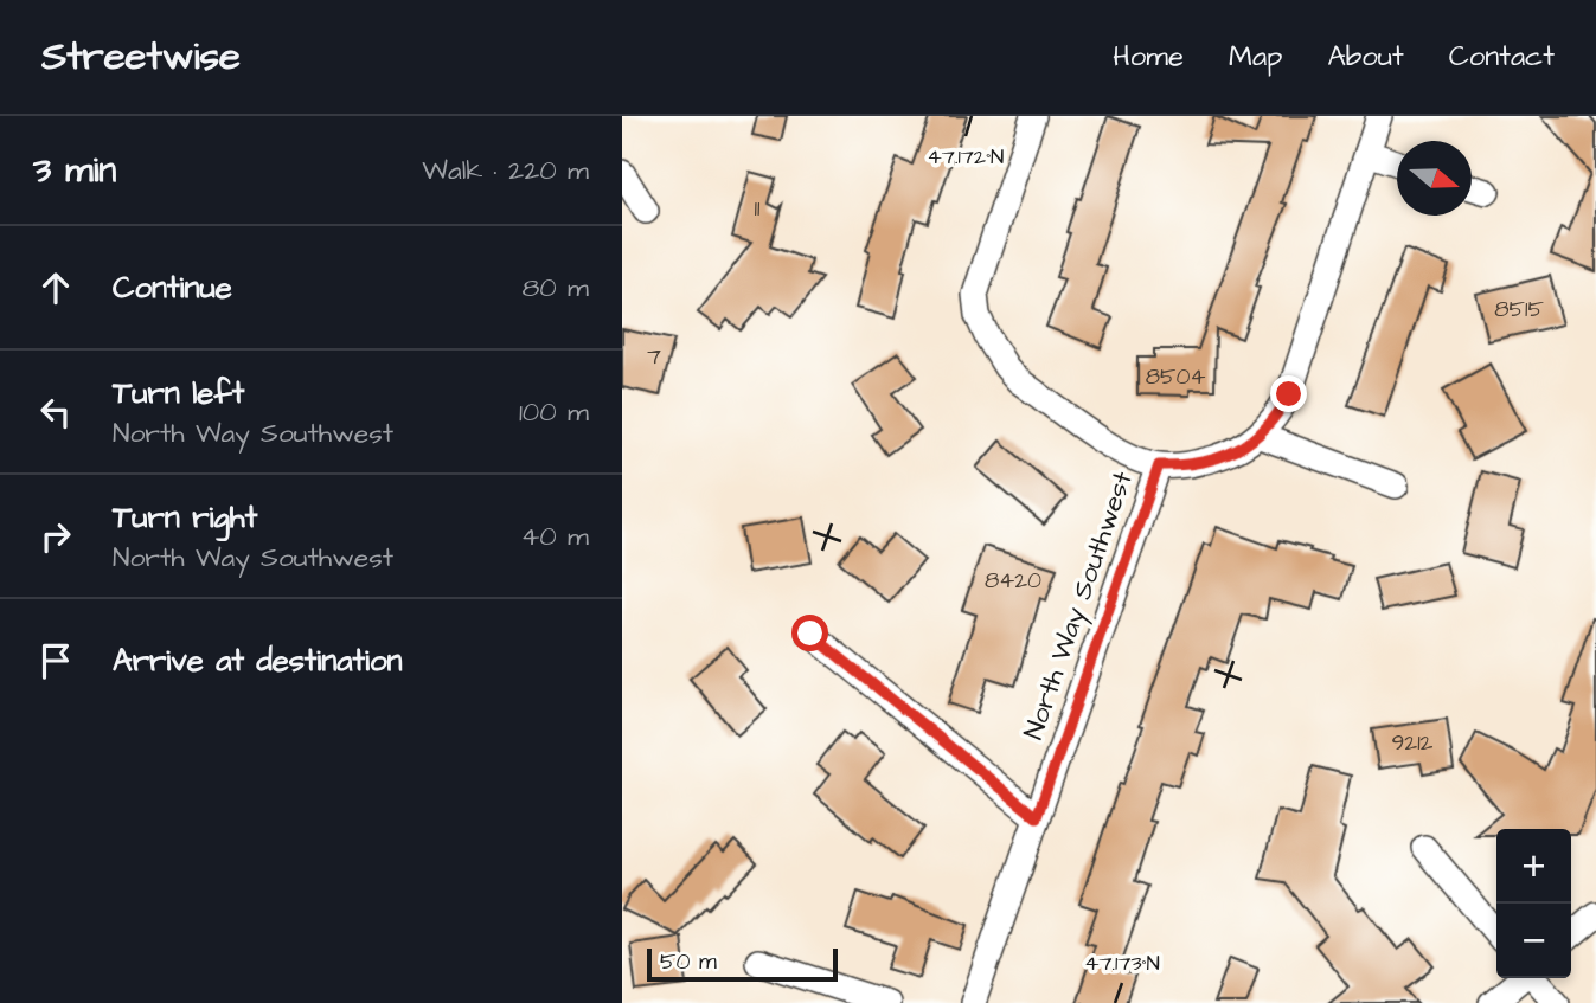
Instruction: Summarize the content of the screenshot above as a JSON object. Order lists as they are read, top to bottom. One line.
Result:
{"streets":{"street":["North Way Southwest"]},"house_numbers":["11","8515","7","8504","8420","9212"],"scale_bar":"50 m","north":"right","page":{"header":"Streetwise","nav":["Home","Map","About","Contact"],"heading":["3 min","Walk · 220 m"],"list":[["Continue","80 m"],["Turn left","North Way Southwest","100 m"],["Turn right","North Way Southwest","40 m"],"Arrive at destination"],"map_buttons":["+","−"],"scale":"50 m"},"coordinates":["47.172°N","47.173°N"]}
